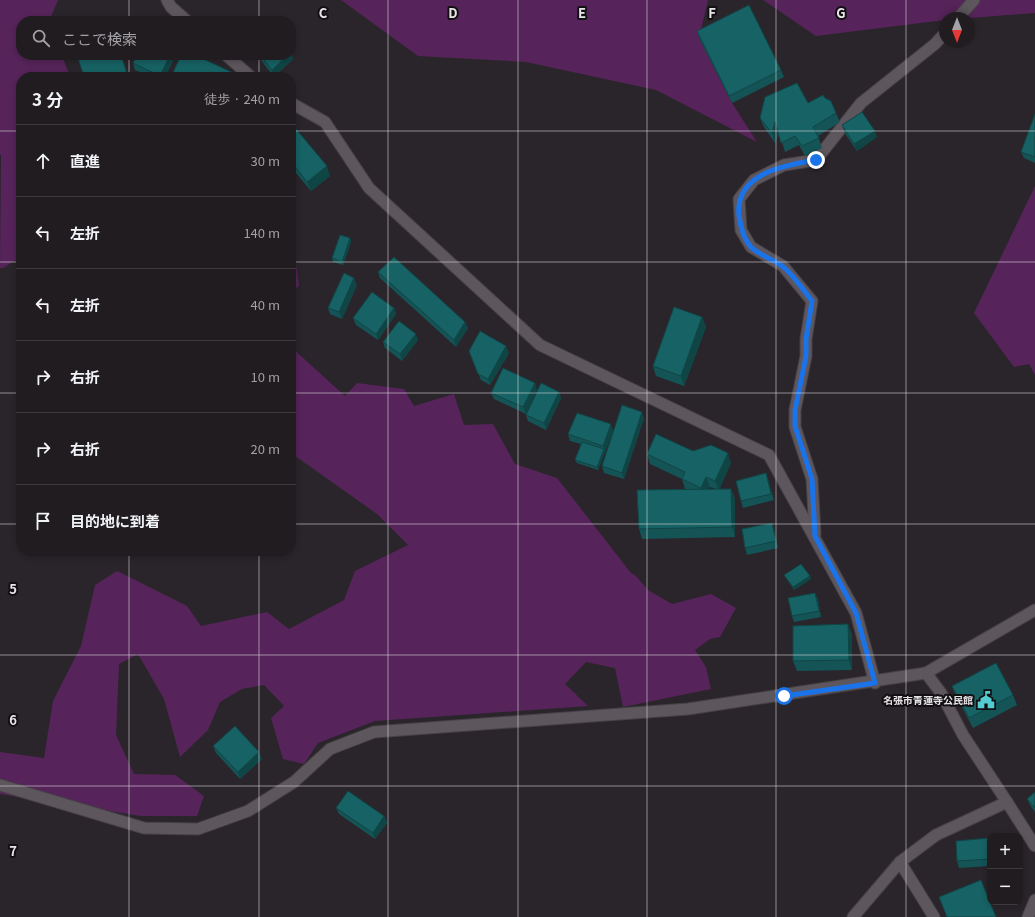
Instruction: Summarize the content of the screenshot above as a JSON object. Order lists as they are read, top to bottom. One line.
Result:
{"places":{"public building":["名張市青蓮寺公民館"]},"north":"bottom","page":{"search":"ここで検索","heading":["3 分","徒歩 · 240 m"],"list":[["直進","30 m"],["左折","140 m"],["左折","40 m"],["右折","10 m"],["右折","20 m"],"目的地に到着"],"map_buttons":["+","−"]},"grid":{"columns":["C","D","E","F","G"],"rows":["5","6","7"]}}
